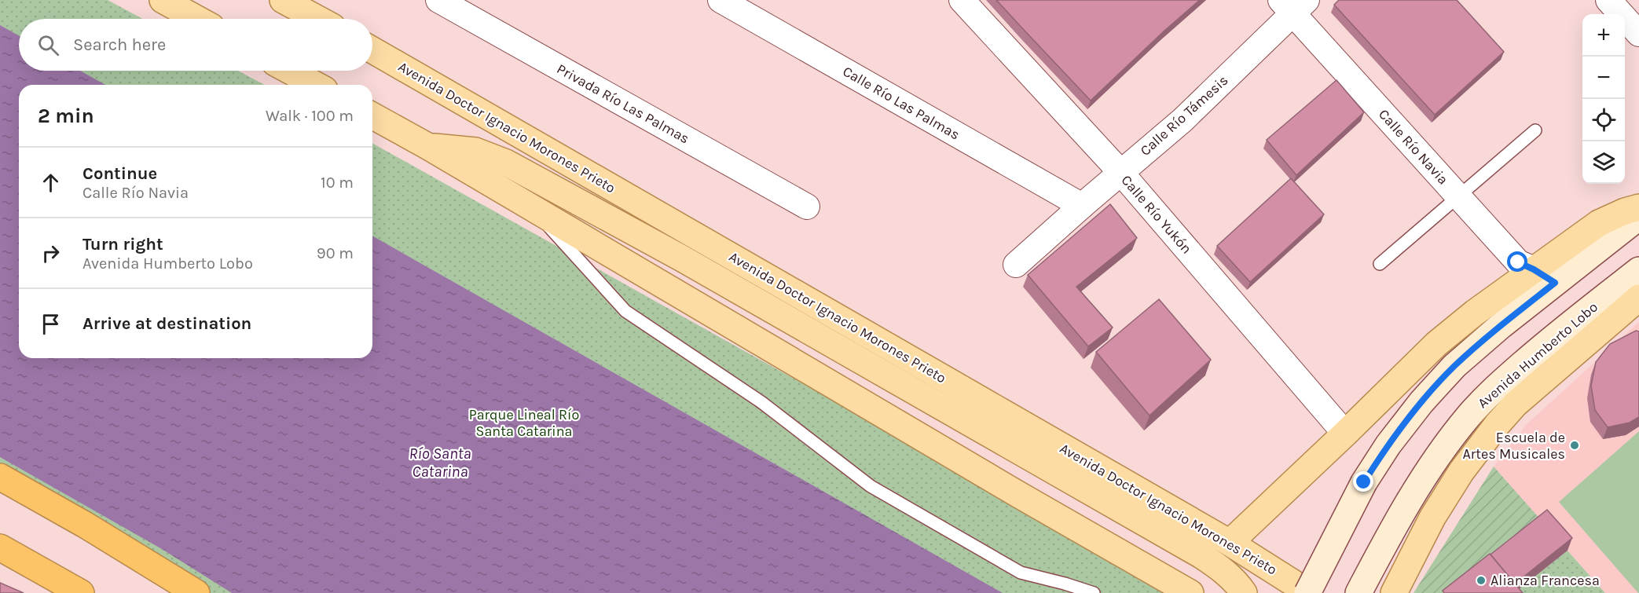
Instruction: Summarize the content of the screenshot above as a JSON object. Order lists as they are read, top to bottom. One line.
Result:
{"streets":{"main road":["Avenida Doctor Ignacio Morones Prieto","Avenida Humberto Lobo"],"street":["Calle Río Las Palmas","Privada Río Las Palmas","Calle Río Támesis","Calle Río Navia","Calle Río Yukón"]},"crossings":[["Calle Río Las Palmas","Calle Río Támesis"],["Calle Río Támesis","Calle Río Navia"],["Calle Río Támesis","Calle Río Yukón"]],"water":["Río Santa Catarina"],"parks":["Parque Lineal Río Santa Catarina"],"places":["Escuela de Artes Musicales","Alianza Francesa"],"page":{"map_buttons":["+","−"],"search":"Search here","heading":["2 min","Walk · 100 m"],"list":[["Continue","Calle Río Navia","10 m"],["Turn right","Avenida Humberto Lobo","90 m"],"Arrive at destination"]}}
